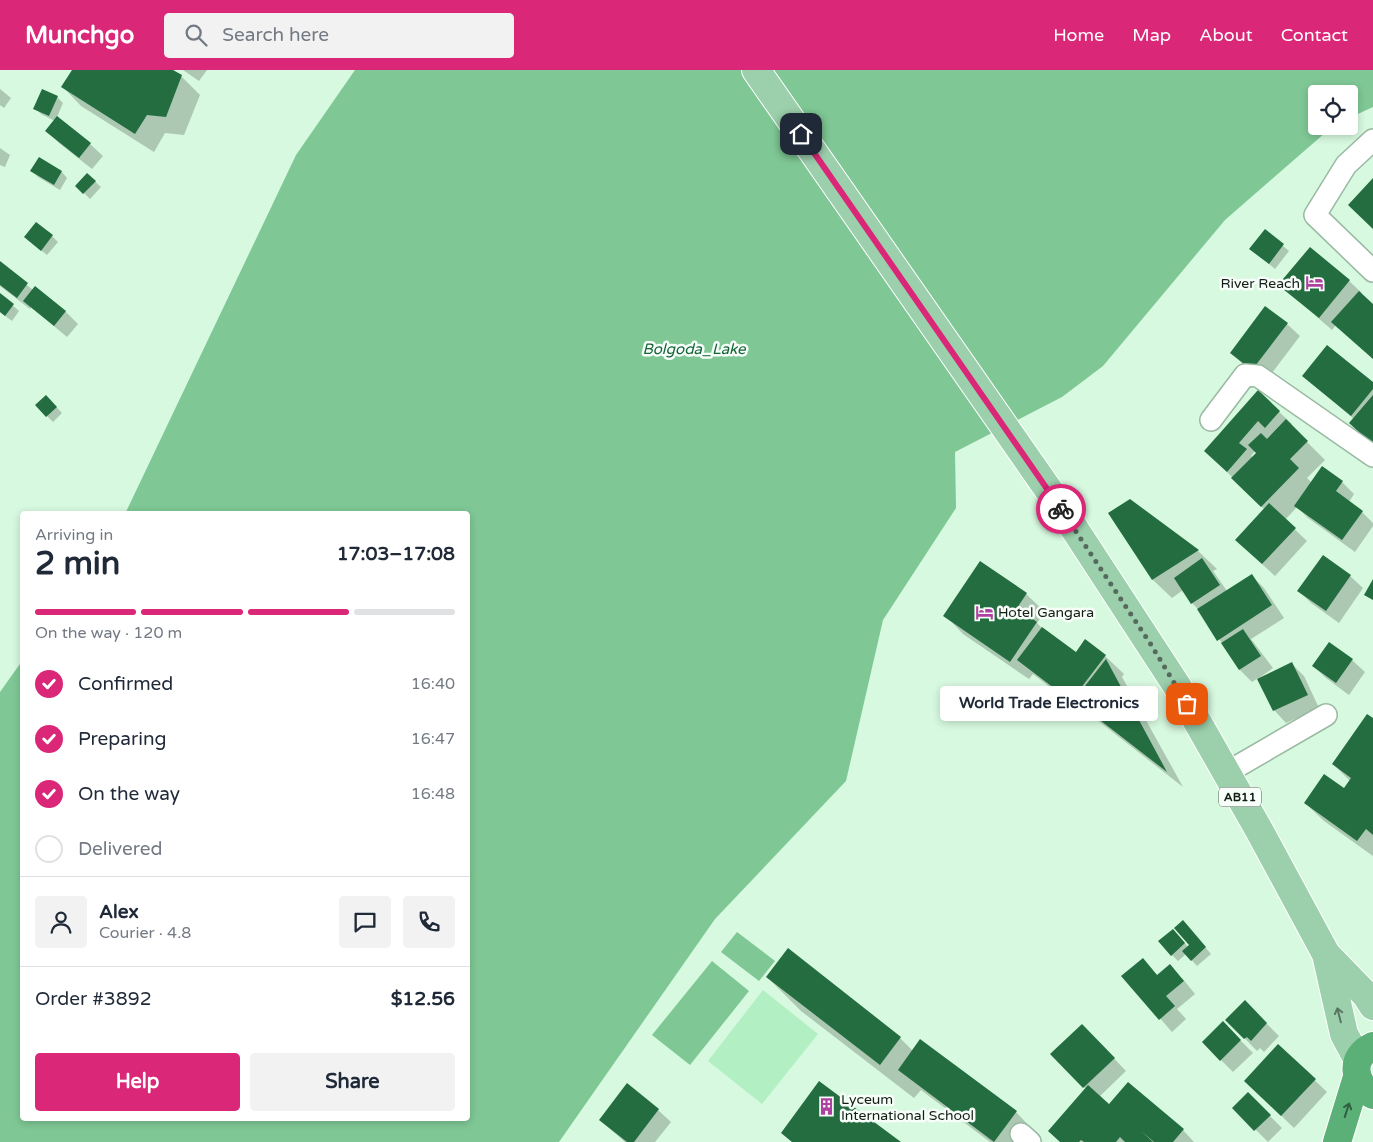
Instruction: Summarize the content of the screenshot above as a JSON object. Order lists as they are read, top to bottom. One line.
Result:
{"streets":{"main road":["AB11"]},"water":["Bolgoda_Lake"],"places":{"hotel":["River Reach","Hotel Gangara"],"other":["World Trade Electronics"],"building":["Lyceum International School"]},"page":{"header":"Munchgo","search":"Search here","nav":["Home","Map","About","Contact"],"heading":["2 min","Arriving in","17:03–17:08"],"panel":["Alex","Courier · 4.8","Order #3892","$12.56"],"bar":"On the way · 120 m","list":[["Confirmed","16:40"],["Preparing","16:47"],["On the way","16:48"],"Delivered"],"bubble":"World Trade Electronics","buttons":["Help","Share"]}}
